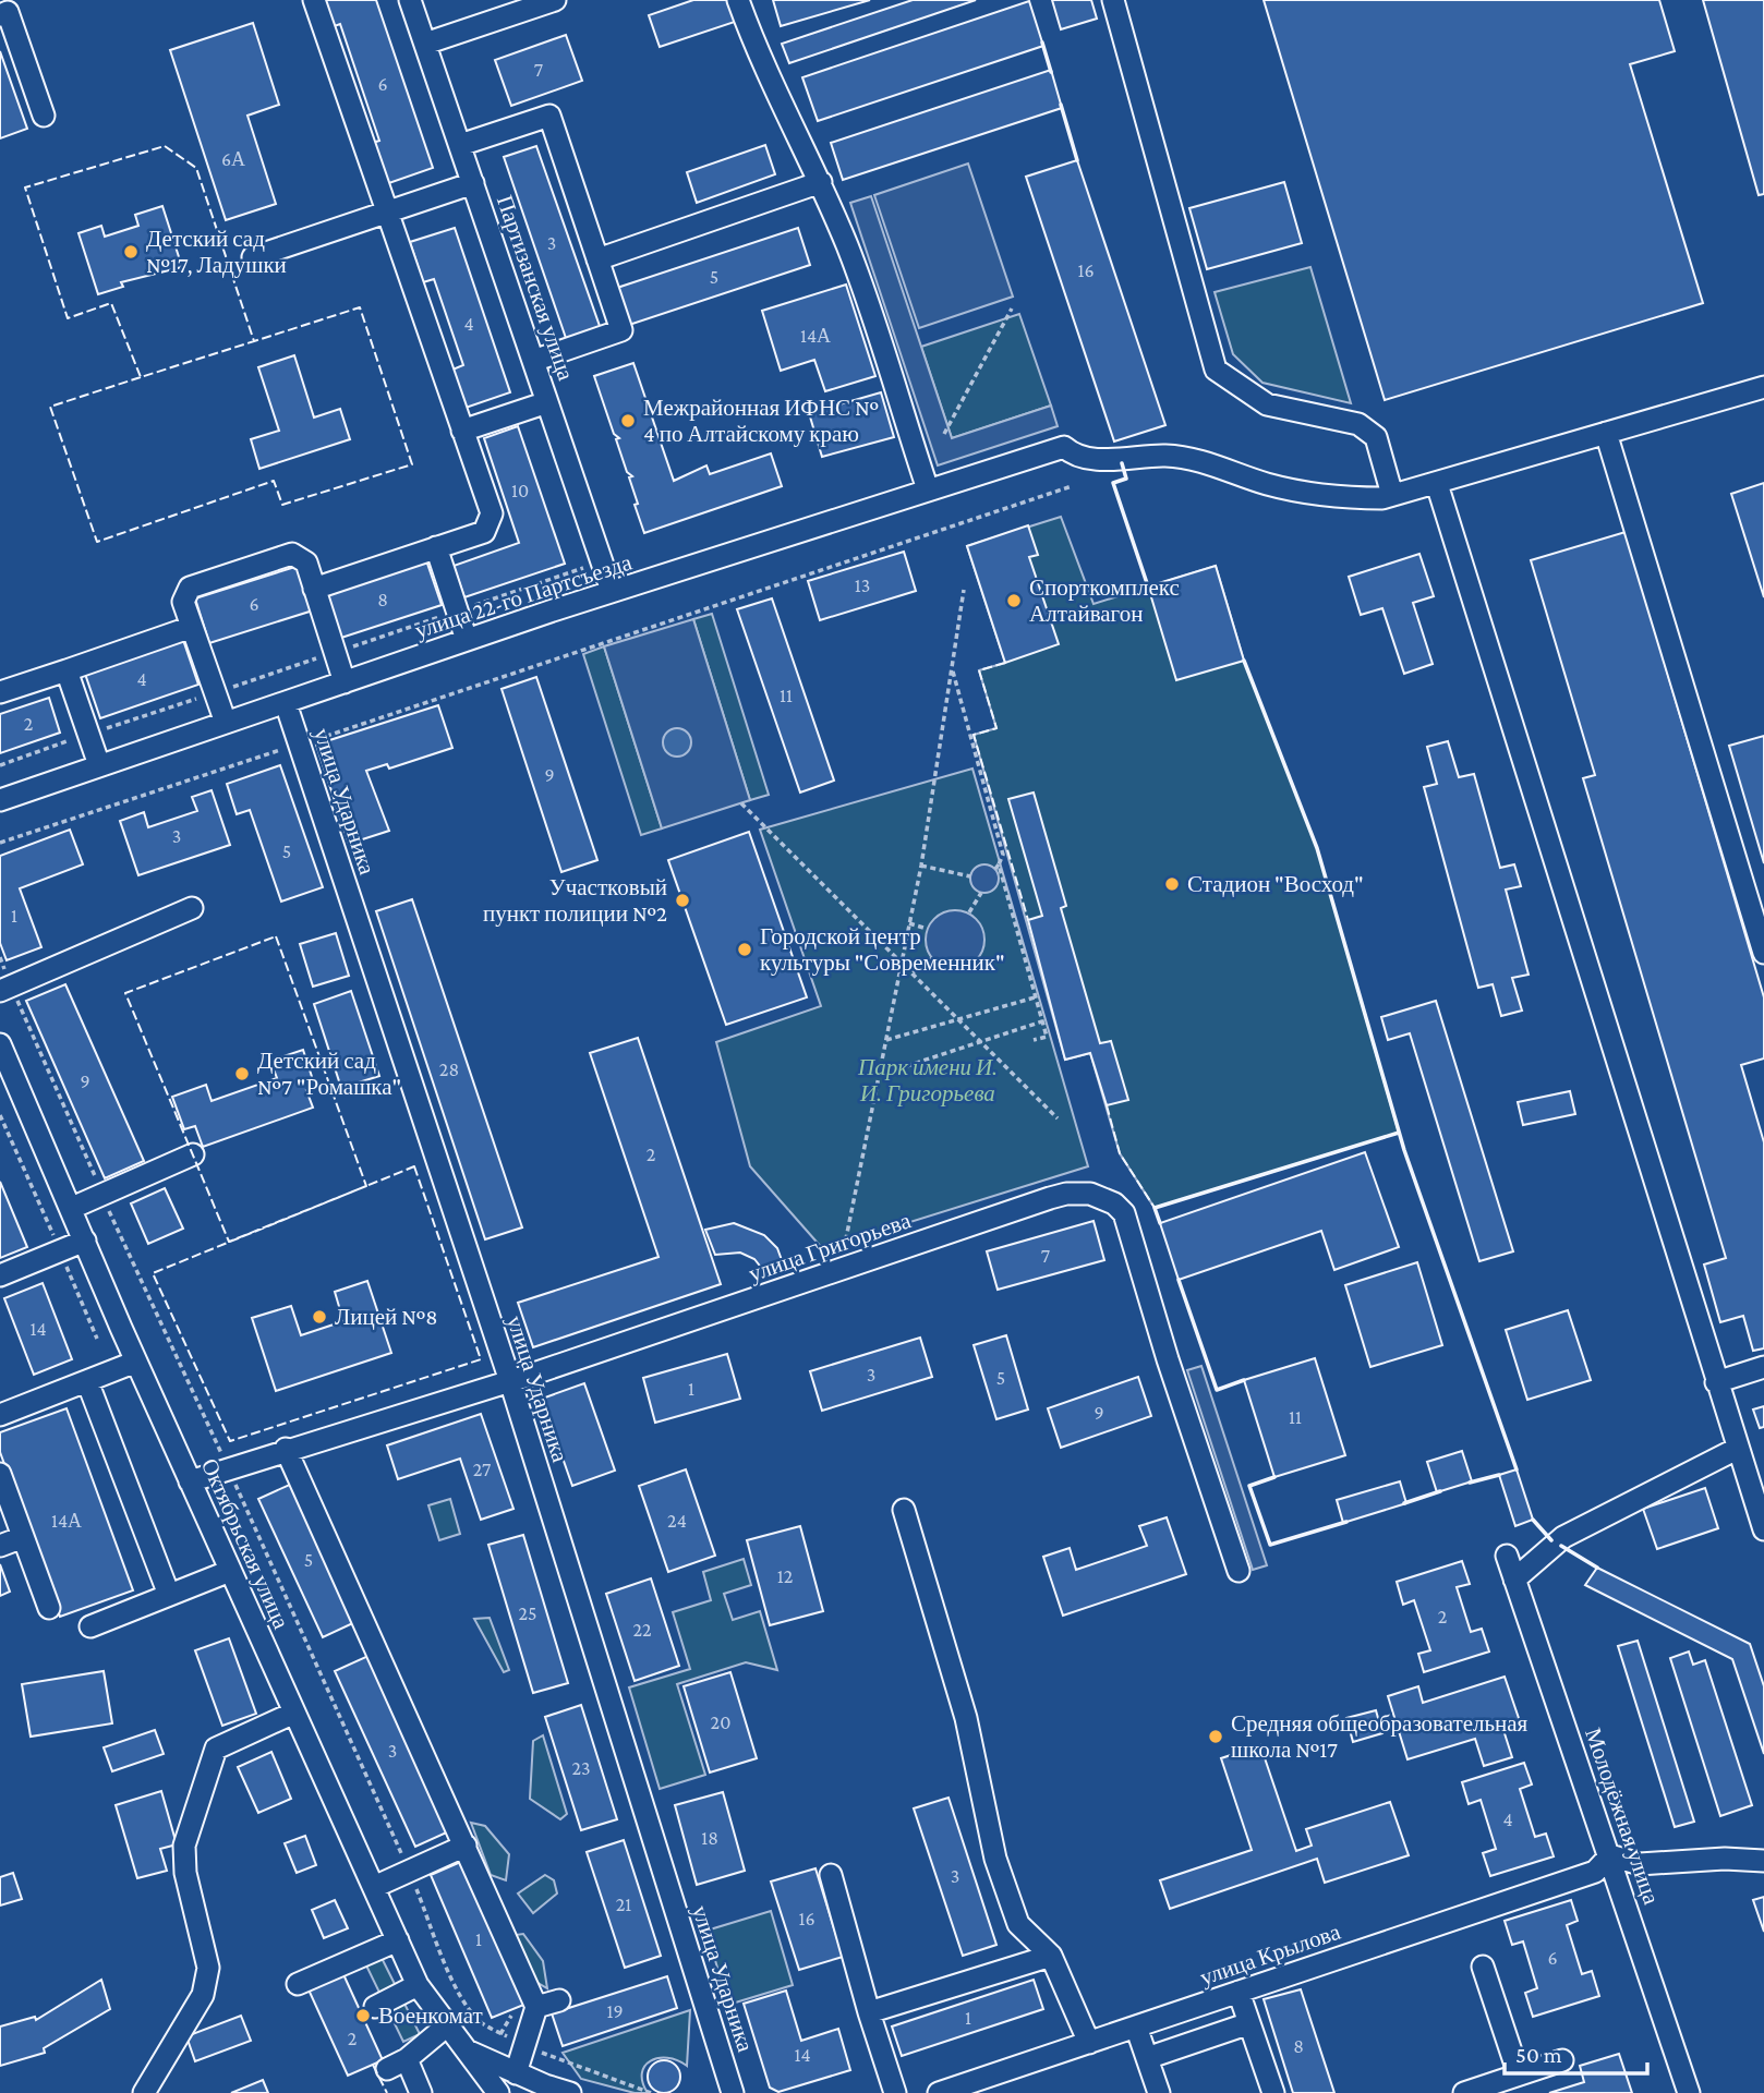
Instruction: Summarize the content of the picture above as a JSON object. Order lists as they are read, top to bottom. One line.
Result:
{"streets":{"street":["Партизанская улица","улица 22-го Партсъезда","улица Ударника","улица Григорьева","Октябрьская улица","Молодёжная улица","улица Крылова"]},"crossings":[["Партизанская улица","улица 22-го Партсъезда"],["улица 22-го Партсъезда","улица Ударника"],["улица Ударника","улица Григорьева"],["улица Григорьева","Октябрьская улица"],["Молодёжная улица","улица Крылова"]],"parks":["Парк имени И. И. Григорьева"],"places":["Детский сад №17, Ладушки","Межрайонная ИФНС № 4 по Алтайскому краю","Спорткомплекс Алтайвагон","Стадион \"Восход\"","Участковый пункт полиции №2","Городской центр культуры \"Современник\"","Детский сад №7 \"Ромашка\"","Лицей №8","Средняя общеобразовательная школа №17","Военкомат"],"house_numbers":["7","6","6А","3","16","5","4","14А","10","13","8","6","4","11","2","9","3","5","1","28","9","2","7","14","3","5","1","9","11","27","14А","24","5","12","25","2","22","20","3","23","4","18","3","21","16","1","6","19","1","2","8","14"],"scale_bar":"50 m"}
